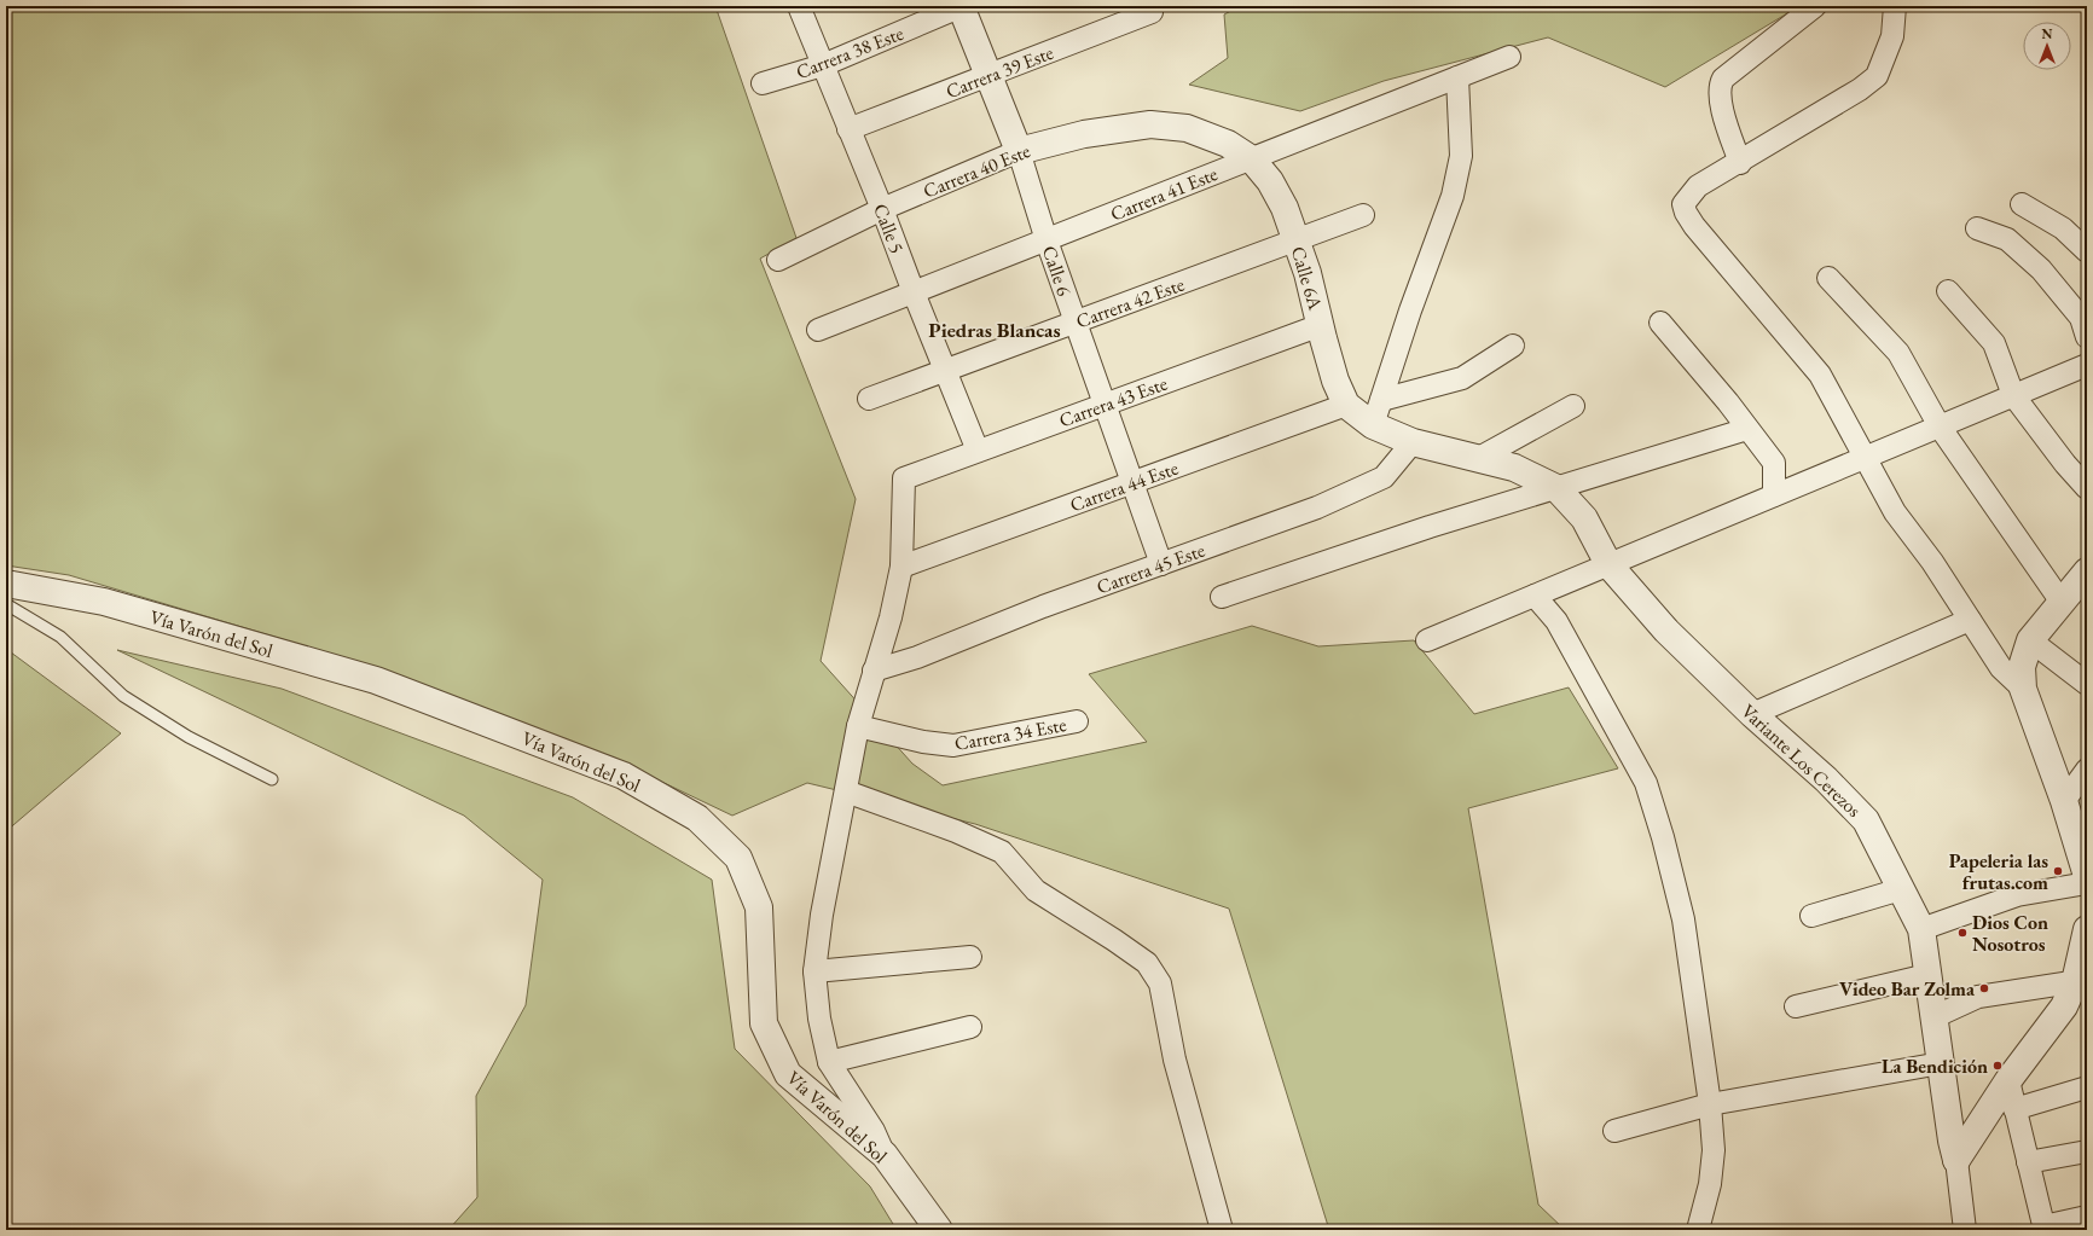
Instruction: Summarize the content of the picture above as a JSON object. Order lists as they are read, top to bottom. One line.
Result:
{"streets":{"street":["Carrera 38 Este","Carrera 39 Este","Carrera 40 Este","Carrera 41 Este","Calle 5","Calle 6","Calle 6A","Carrera 42 Este","Carrera 43 Este","Carrera 44 Este","Carrera 45 Este","Vía Varón del Sol","Carrera 34 Este","Variante Los Cerezos"]},"crossings":[["Carrera 38 Este","Calle 5"],["Carrera 38 Este","Calle 6"],["Carrera 39 Este","Calle 5"],["Carrera 39 Este","Calle 6"],["Carrera 40 Este","Carrera 41 Este"],["Carrera 40 Este","Calle 5"],["Carrera 40 Este","Calle 6"],["Carrera 40 Este","Calle 6A"],["Carrera 41 Este","Calle 5"],["Carrera 41 Este","Calle 6"],["Carrera 41 Este","Calle 6A"],["Calle 5","Carrera 42 Este"],["Calle 5","Carrera 43 Este"],["Calle 6","Carrera 42 Este"],["Calle 6","Carrera 43 Este"],["Calle 6","Carrera 44 Este"],["Calle 6","Carrera 45 Este"],["Calle 6A","Carrera 42 Este"],["Calle 6A","Carrera 43 Este"],["Calle 6A","Carrera 44 Este"],["Calle 6A","Variante Los Cerezos"],["Carrera 43 Este","Carrera 44 Este"],["Carrera 44 Este","Variante Los Cerezos"],["Carrera 45 Este","Variante Los Cerezos"]],"districts":["Piedras Blancas"],"places":["Papeleria las frutas.com","Dios Con Nosotros","Video Bar Zolma","La Bendición"],"north":"top"}
